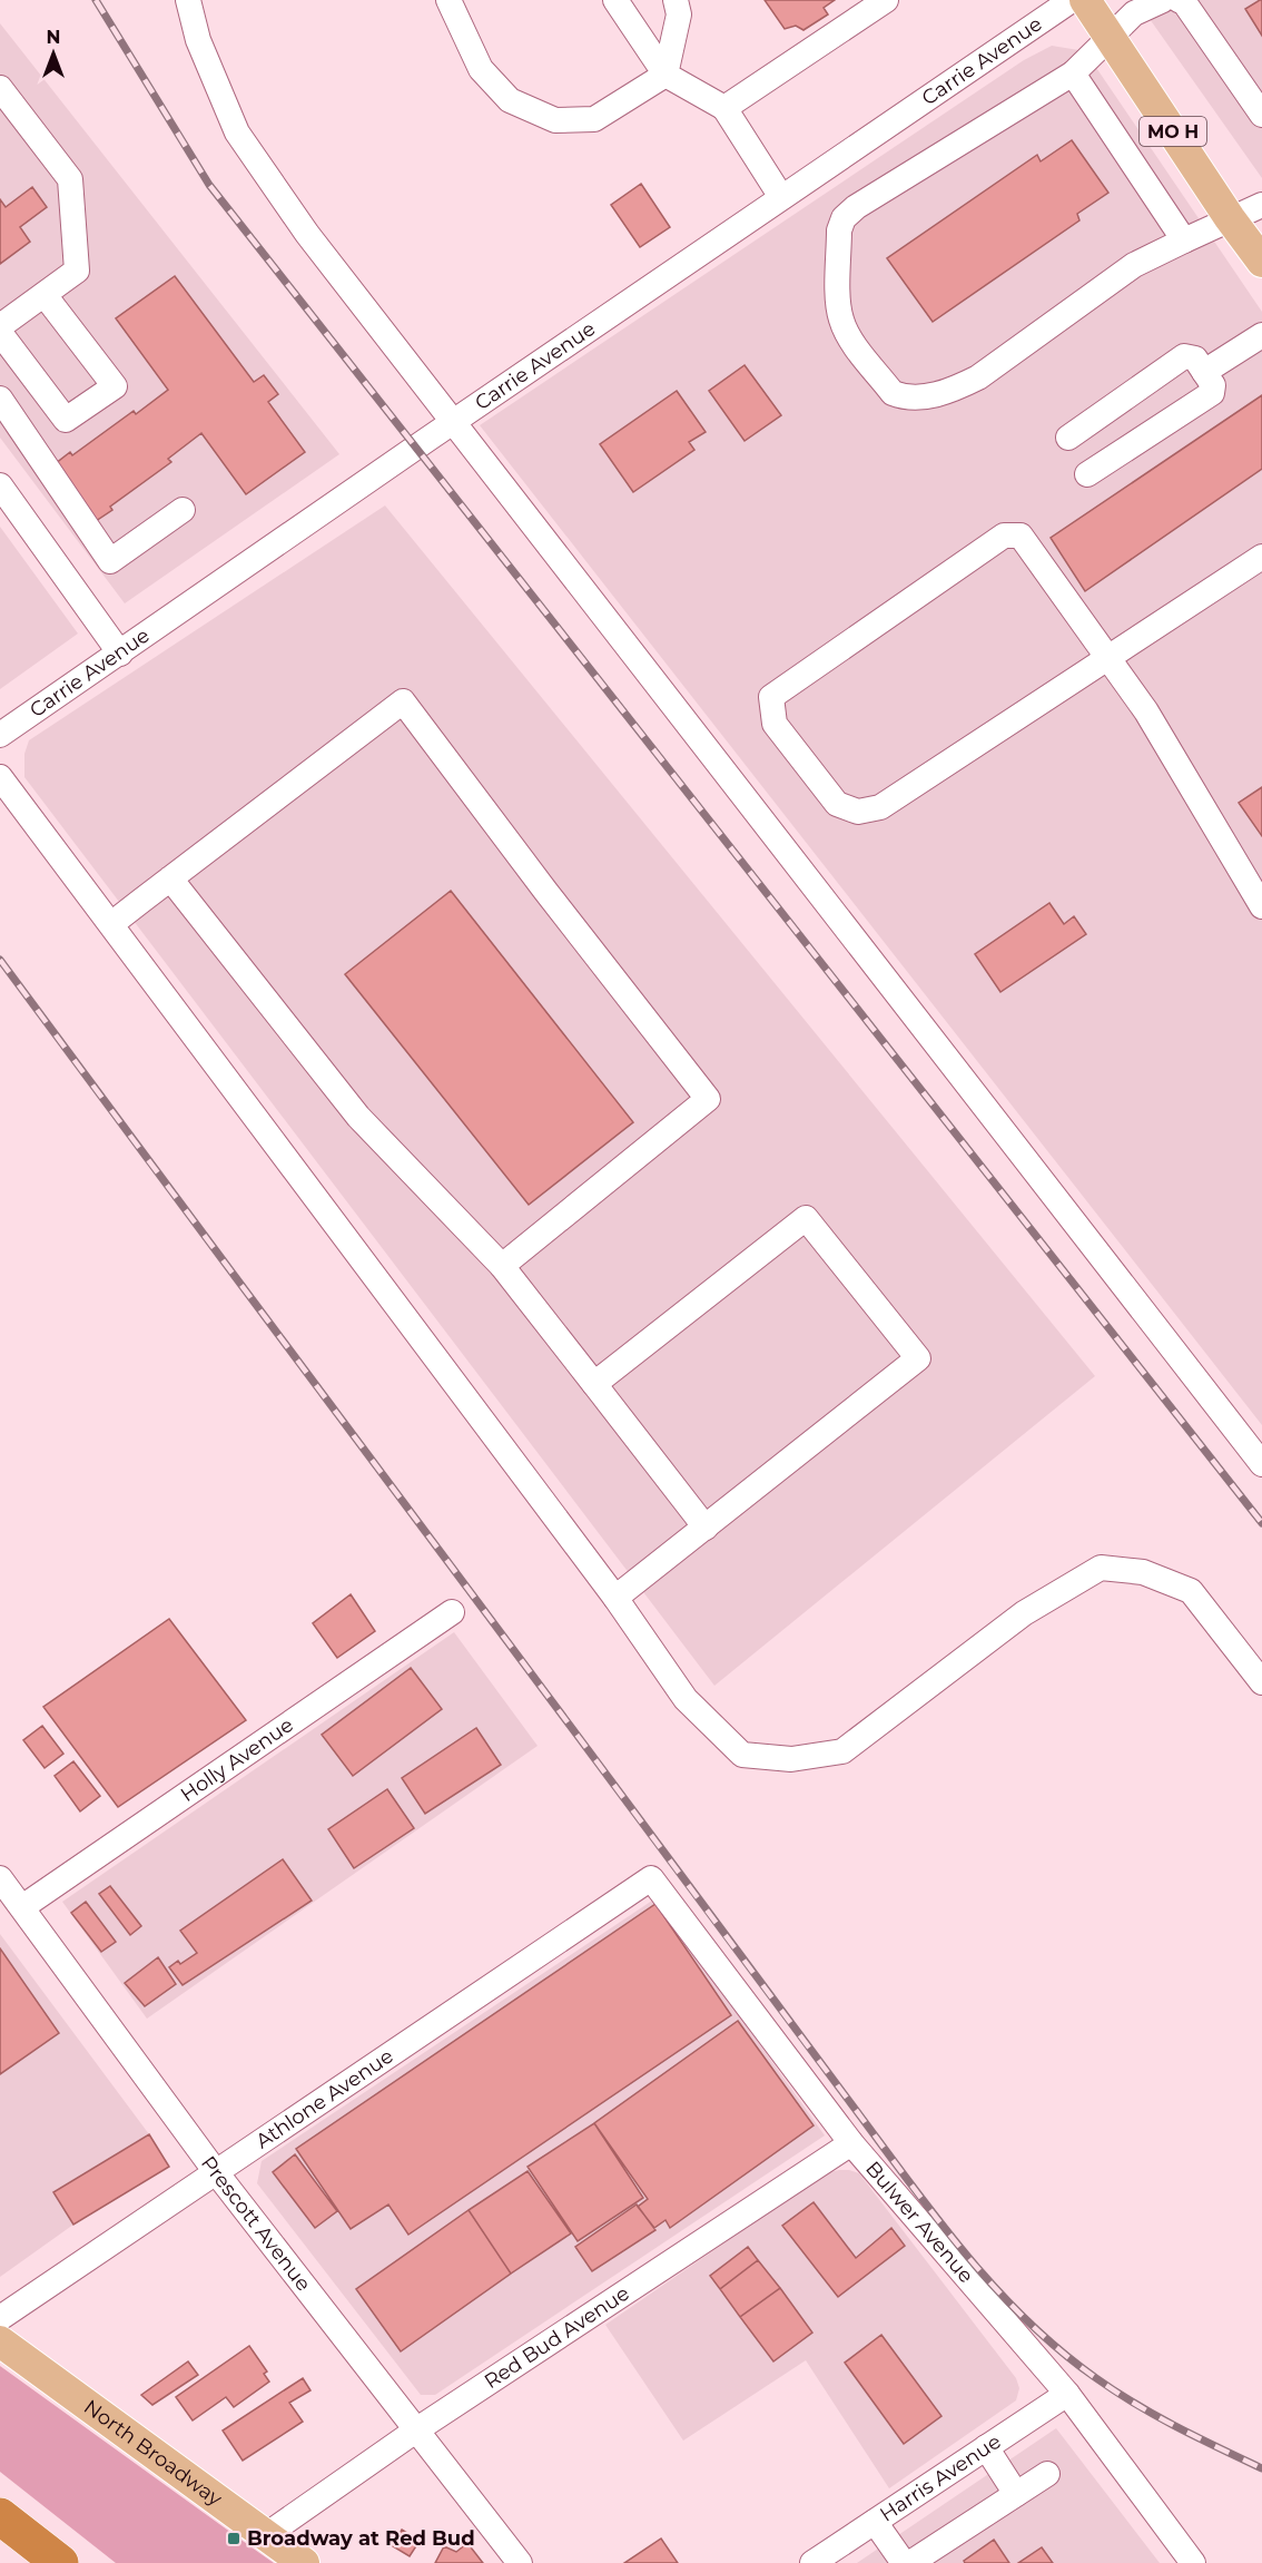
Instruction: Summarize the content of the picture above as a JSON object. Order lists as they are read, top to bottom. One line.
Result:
{"streets":{"main road":["MO H","North Broadway"],"street":["Carrie Avenue","Holly Avenue","Athlone Avenue","Bulwer Avenue","Prescott Avenue","Red Bud Avenue","Harris Avenue"]},"crossings":[["Holly Avenue","Prescott Avenue"],["Athlone Avenue","Bulwer Avenue"],["Athlone Avenue","Prescott Avenue"],["Bulwer Avenue","Red Bud Avenue"],["Bulwer Avenue","Harris Avenue"],["Prescott Avenue","Red Bud Avenue"],["Red Bud Avenue","North Broadway"]],"places":{"transit":["Broadway at Red Bud"]},"north":"top"}
